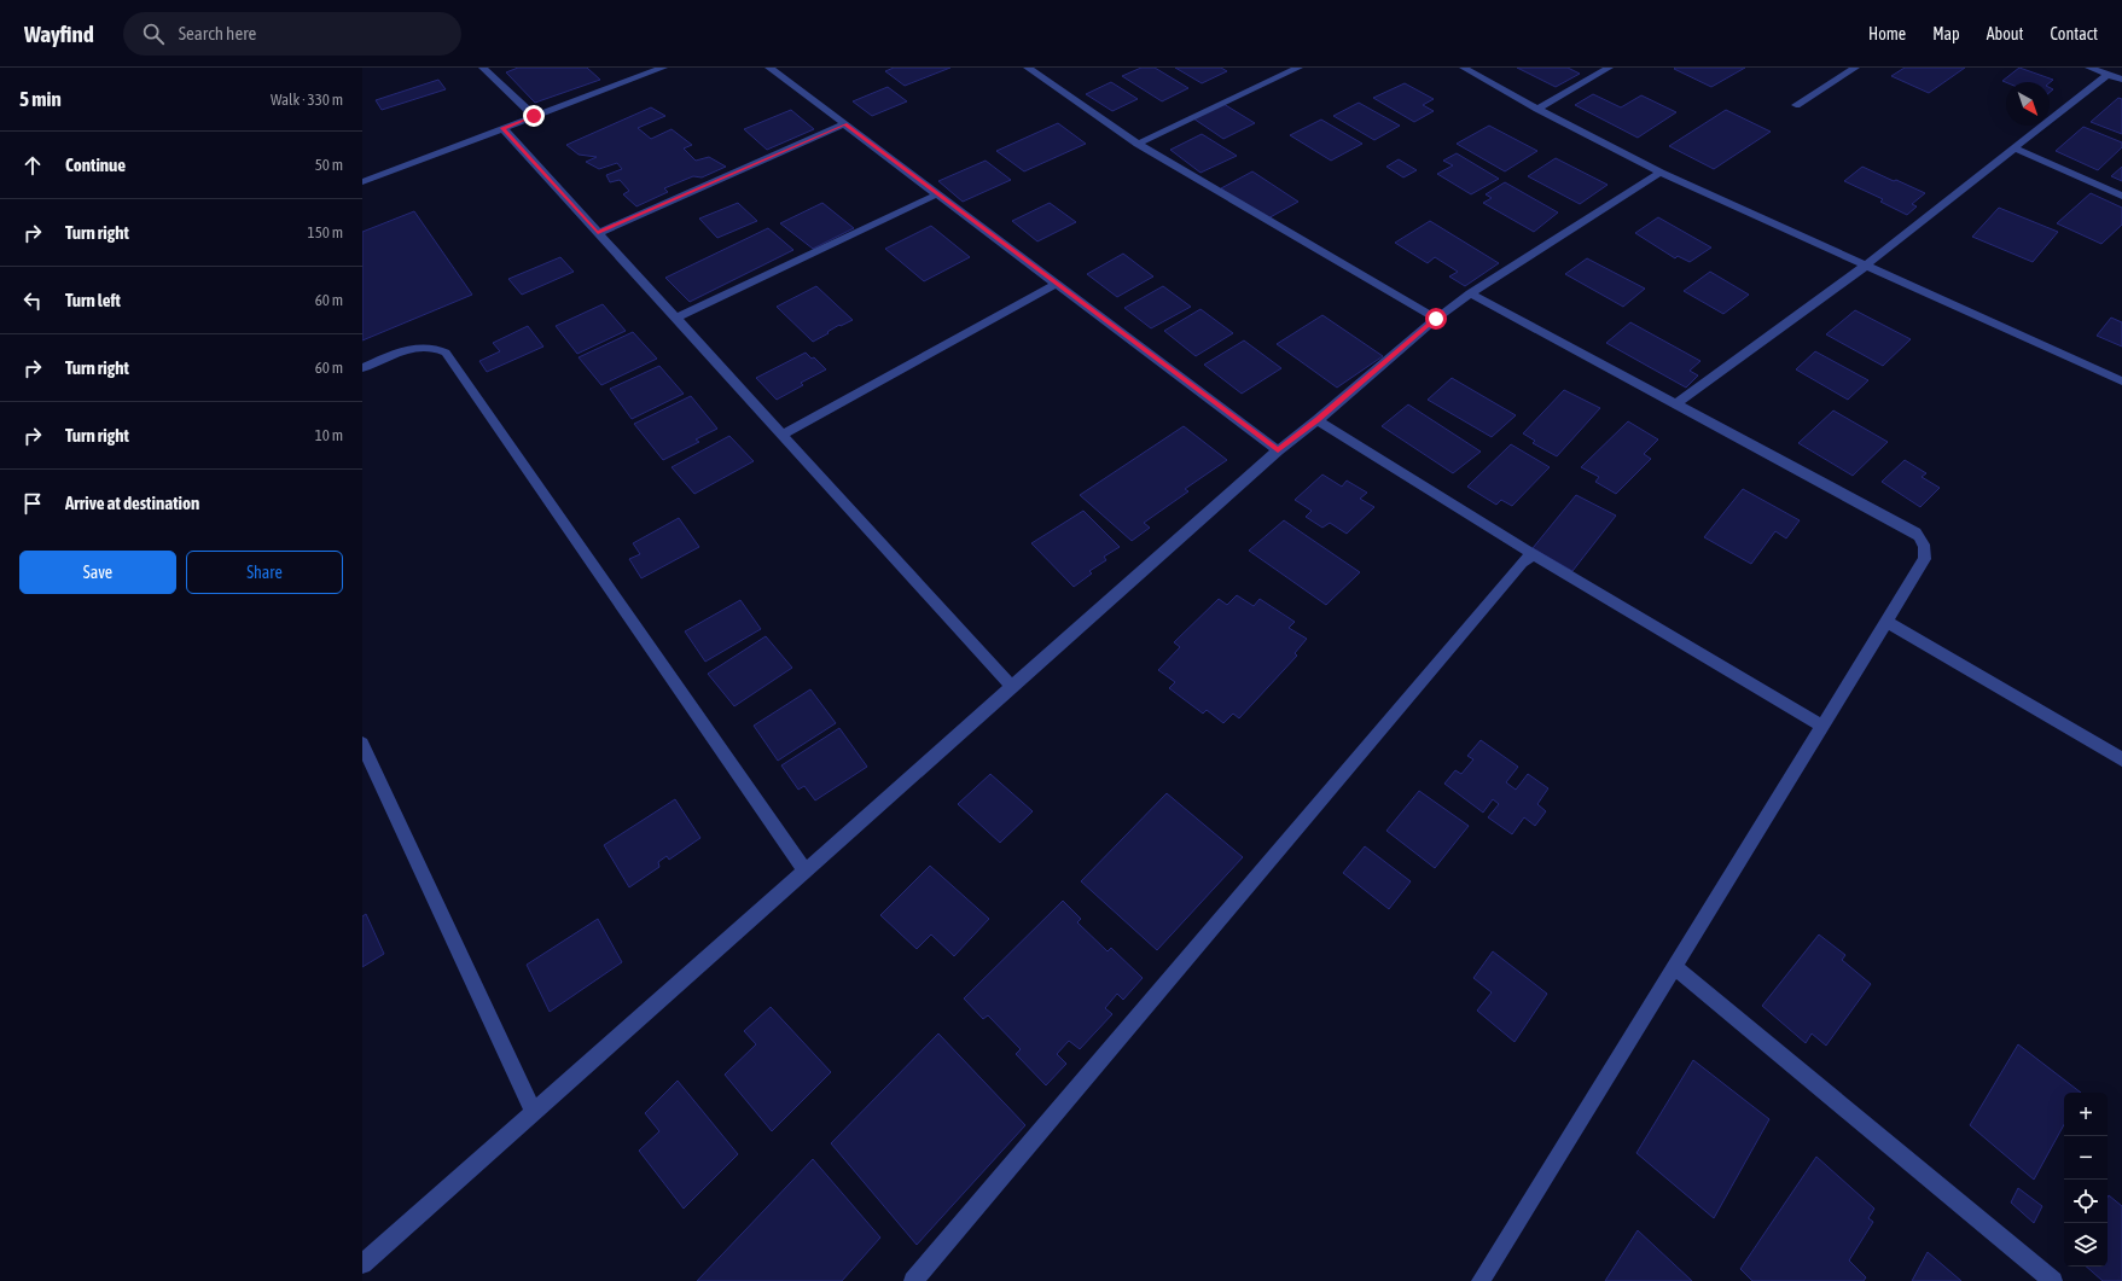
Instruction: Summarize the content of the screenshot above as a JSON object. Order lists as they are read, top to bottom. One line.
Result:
{"north":"bottom right","page":{"header":"Wayfind","search":"Search here","nav":["Home","Map","About","Contact"],"heading":["5 min","Walk · 330 m"],"list":[["Continue","50 m"],["Turn right","150 m"],["Turn left","60 m"],["Turn right","60 m"],["Turn right","10 m"],"Arrive at destination"],"buttons":["Save","Share"],"map_buttons":["+","−"]}}
